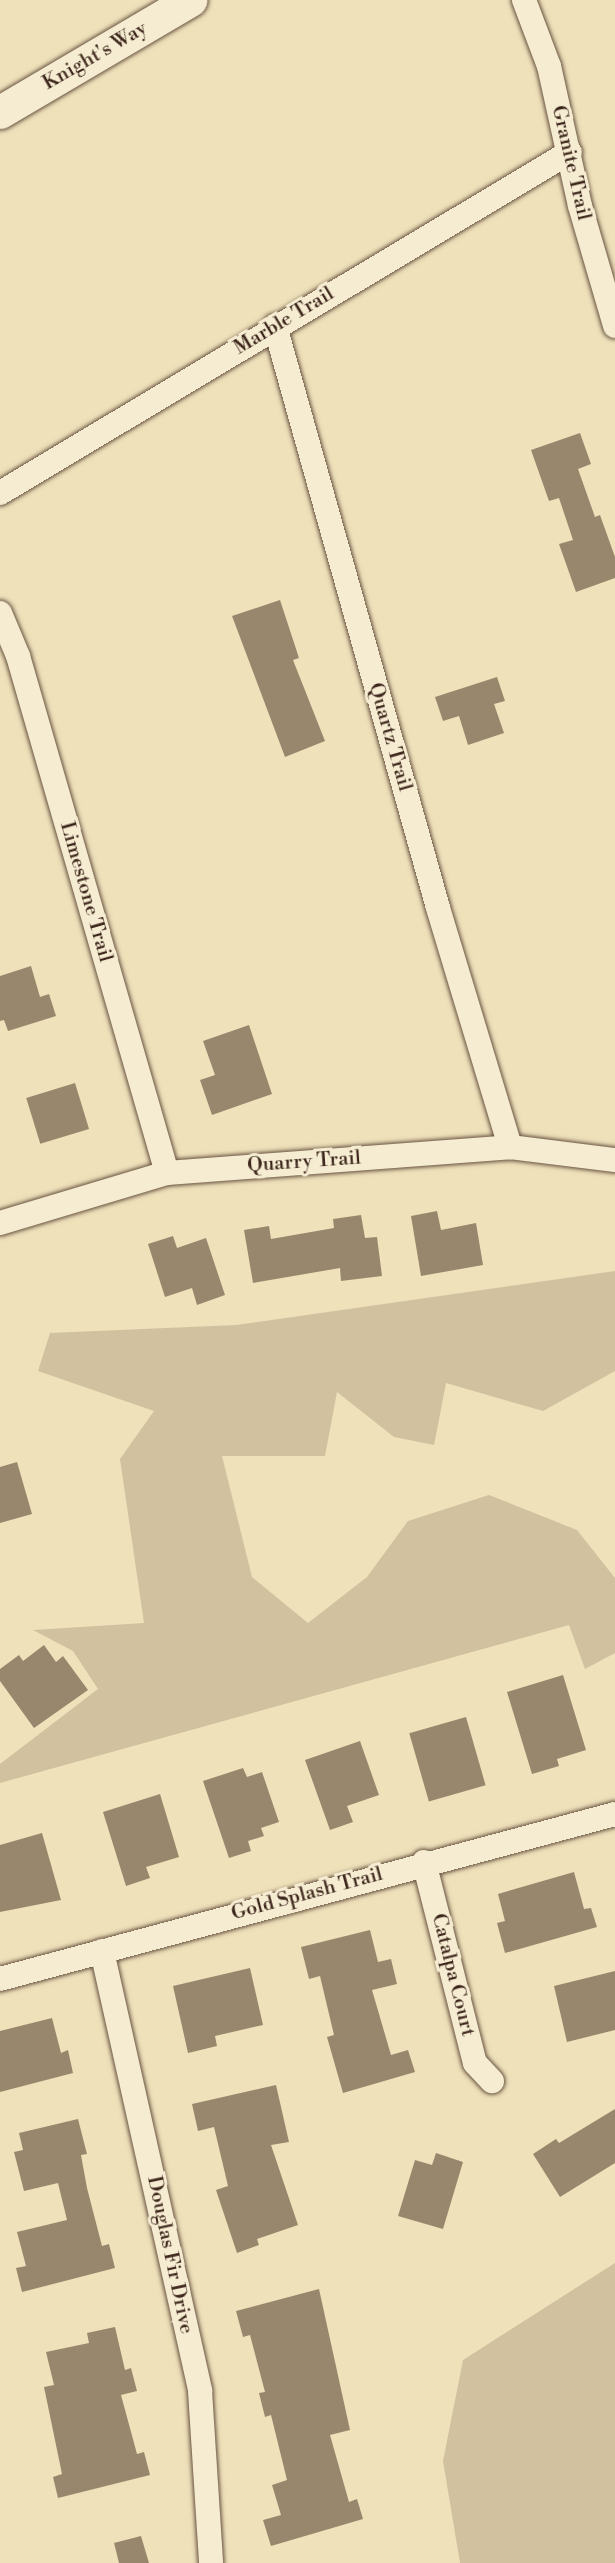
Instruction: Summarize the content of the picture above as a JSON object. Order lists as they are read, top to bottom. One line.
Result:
{"streets":{"main road":["Knight's Way"],"street":["Granite Trail","Marble Trail","Quartz Trail","Limestone Trail","Quarry Trail","Gold Splash Trail","Catalpa Court","Douglas Fir Drive"]},"crossings":[["Granite Trail","Marble Trail"],["Marble Trail","Quartz Trail"],["Quartz Trail","Quarry Trail"],["Limestone Trail","Quarry Trail"],["Gold Splash Trail","Catalpa Court"],["Gold Splash Trail","Douglas Fir Drive"]]}
